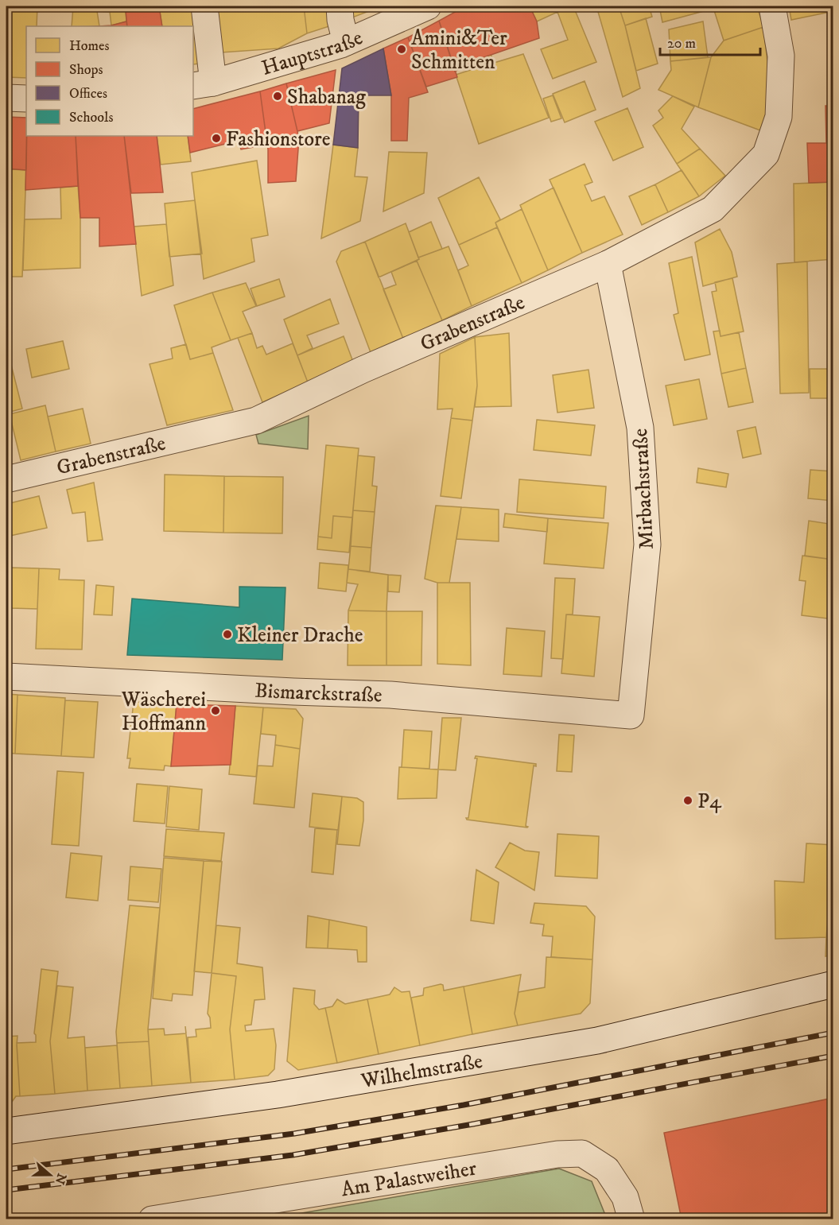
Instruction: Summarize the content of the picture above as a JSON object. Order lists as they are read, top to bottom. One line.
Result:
{"streets":{"street":["Hauptstraße","Grabenstraße","Mirbachstraße","Bismarckstraße","Wilhelmstraße","Am Palastweiher"]},"crossings":[["Grabenstraße","Mirbachstraße"],["Mirbachstraße","Bismarckstraße"]],"places":["Amini&Ter Schmitten","Shabanag","Fashionstore","Kleiner Drache","Wäscherei Hoffmann","P4"],"legend":["Homes","Shops","Offices","Schools"],"scale_bar":"20 m","north":"right"}
